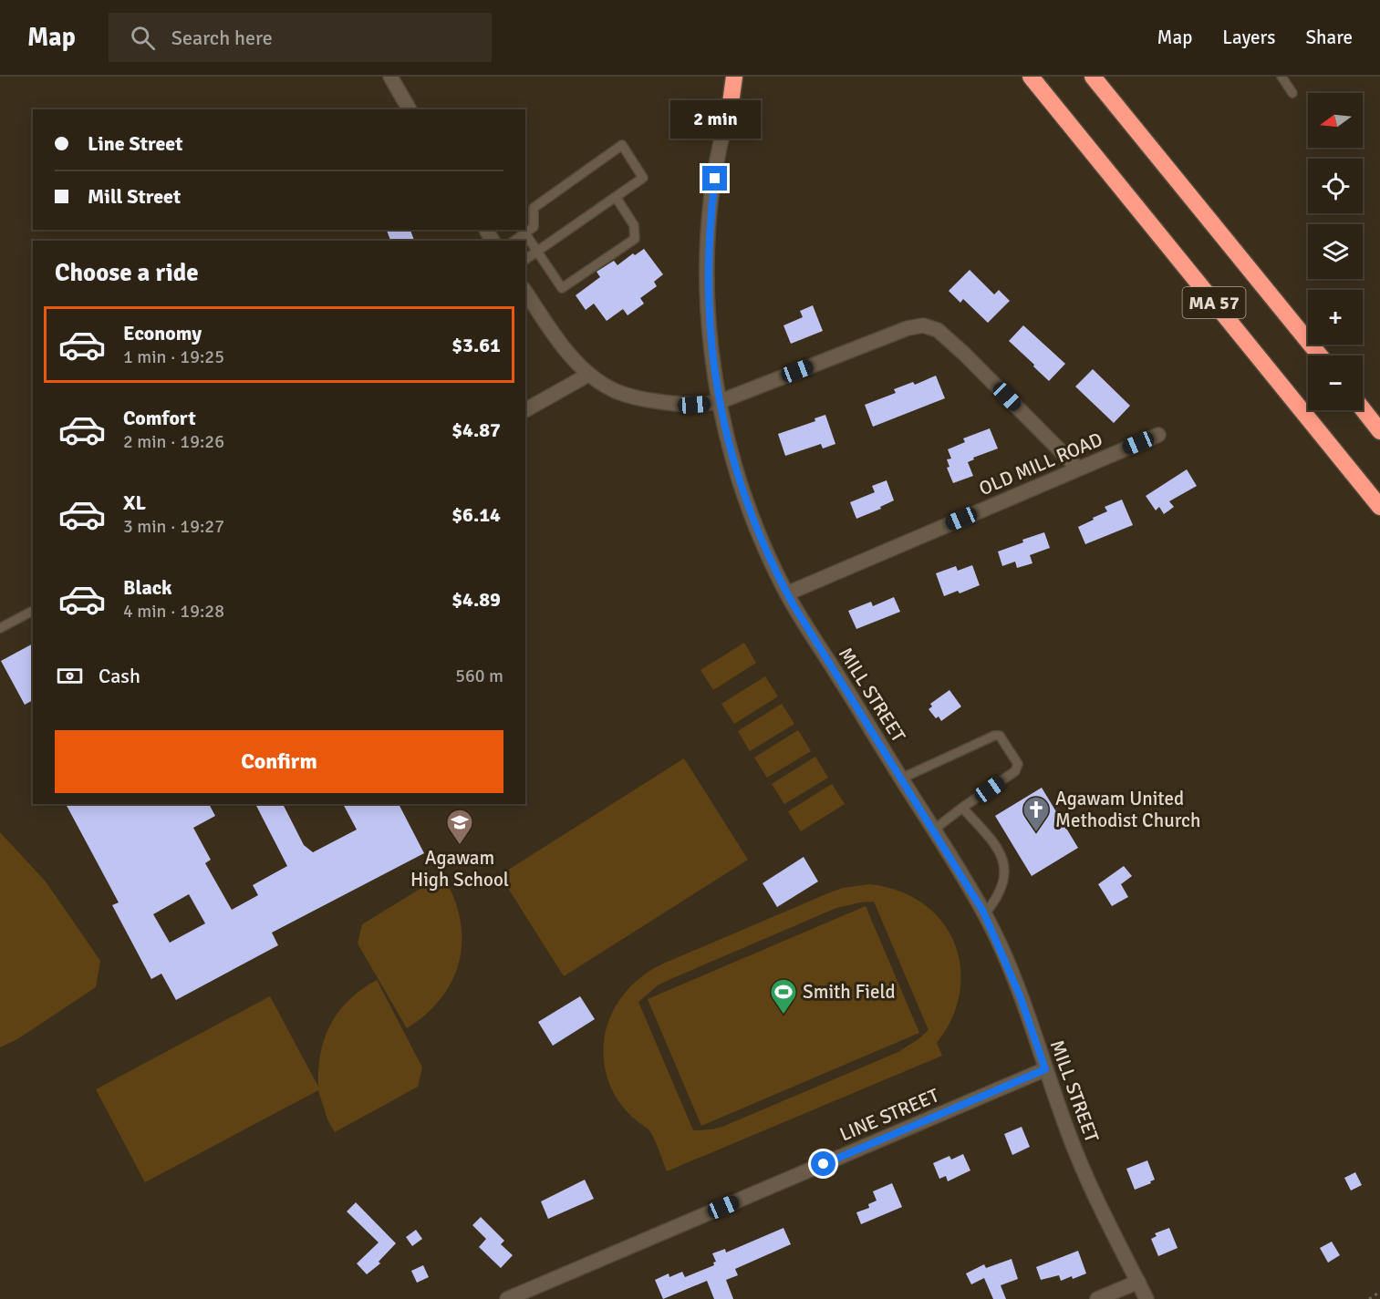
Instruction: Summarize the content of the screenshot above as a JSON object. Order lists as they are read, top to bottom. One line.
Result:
{"streets":{"highway":["MA 57"],"street":["OLD MILL ROAD","MILL STREET","LINE STREET"]},"crossings":[["OLD MILL ROAD","MILL STREET"],["MILL STREET","LINE STREET"]],"places":{"church":["Agawam United Methodist Church"],"school or university":["Agawam High School"],"sports":["Smith Field"]},"north":"left","page":{"header":"Map","search":"Search here","nav":["Map","Layers","Share"],"map_buttons":["+","−"],"bubble":"2 min","banner":["Line Street","Mill Street"],"heading":"Choose a ride","list":[{"name":"Economy","note":"1 min · 19:25","value":"$3.61"},{"name":"Comfort","note":"2 min · 19:26","value":"$4.87"},{"name":"XL","note":"3 min · 19:27","value":"$6.14"},{"name":"Black","note":"4 min · 19:28","value":"$4.89"}],"pay":["Cash","560 m"],"buttons":"Confirm"}}
